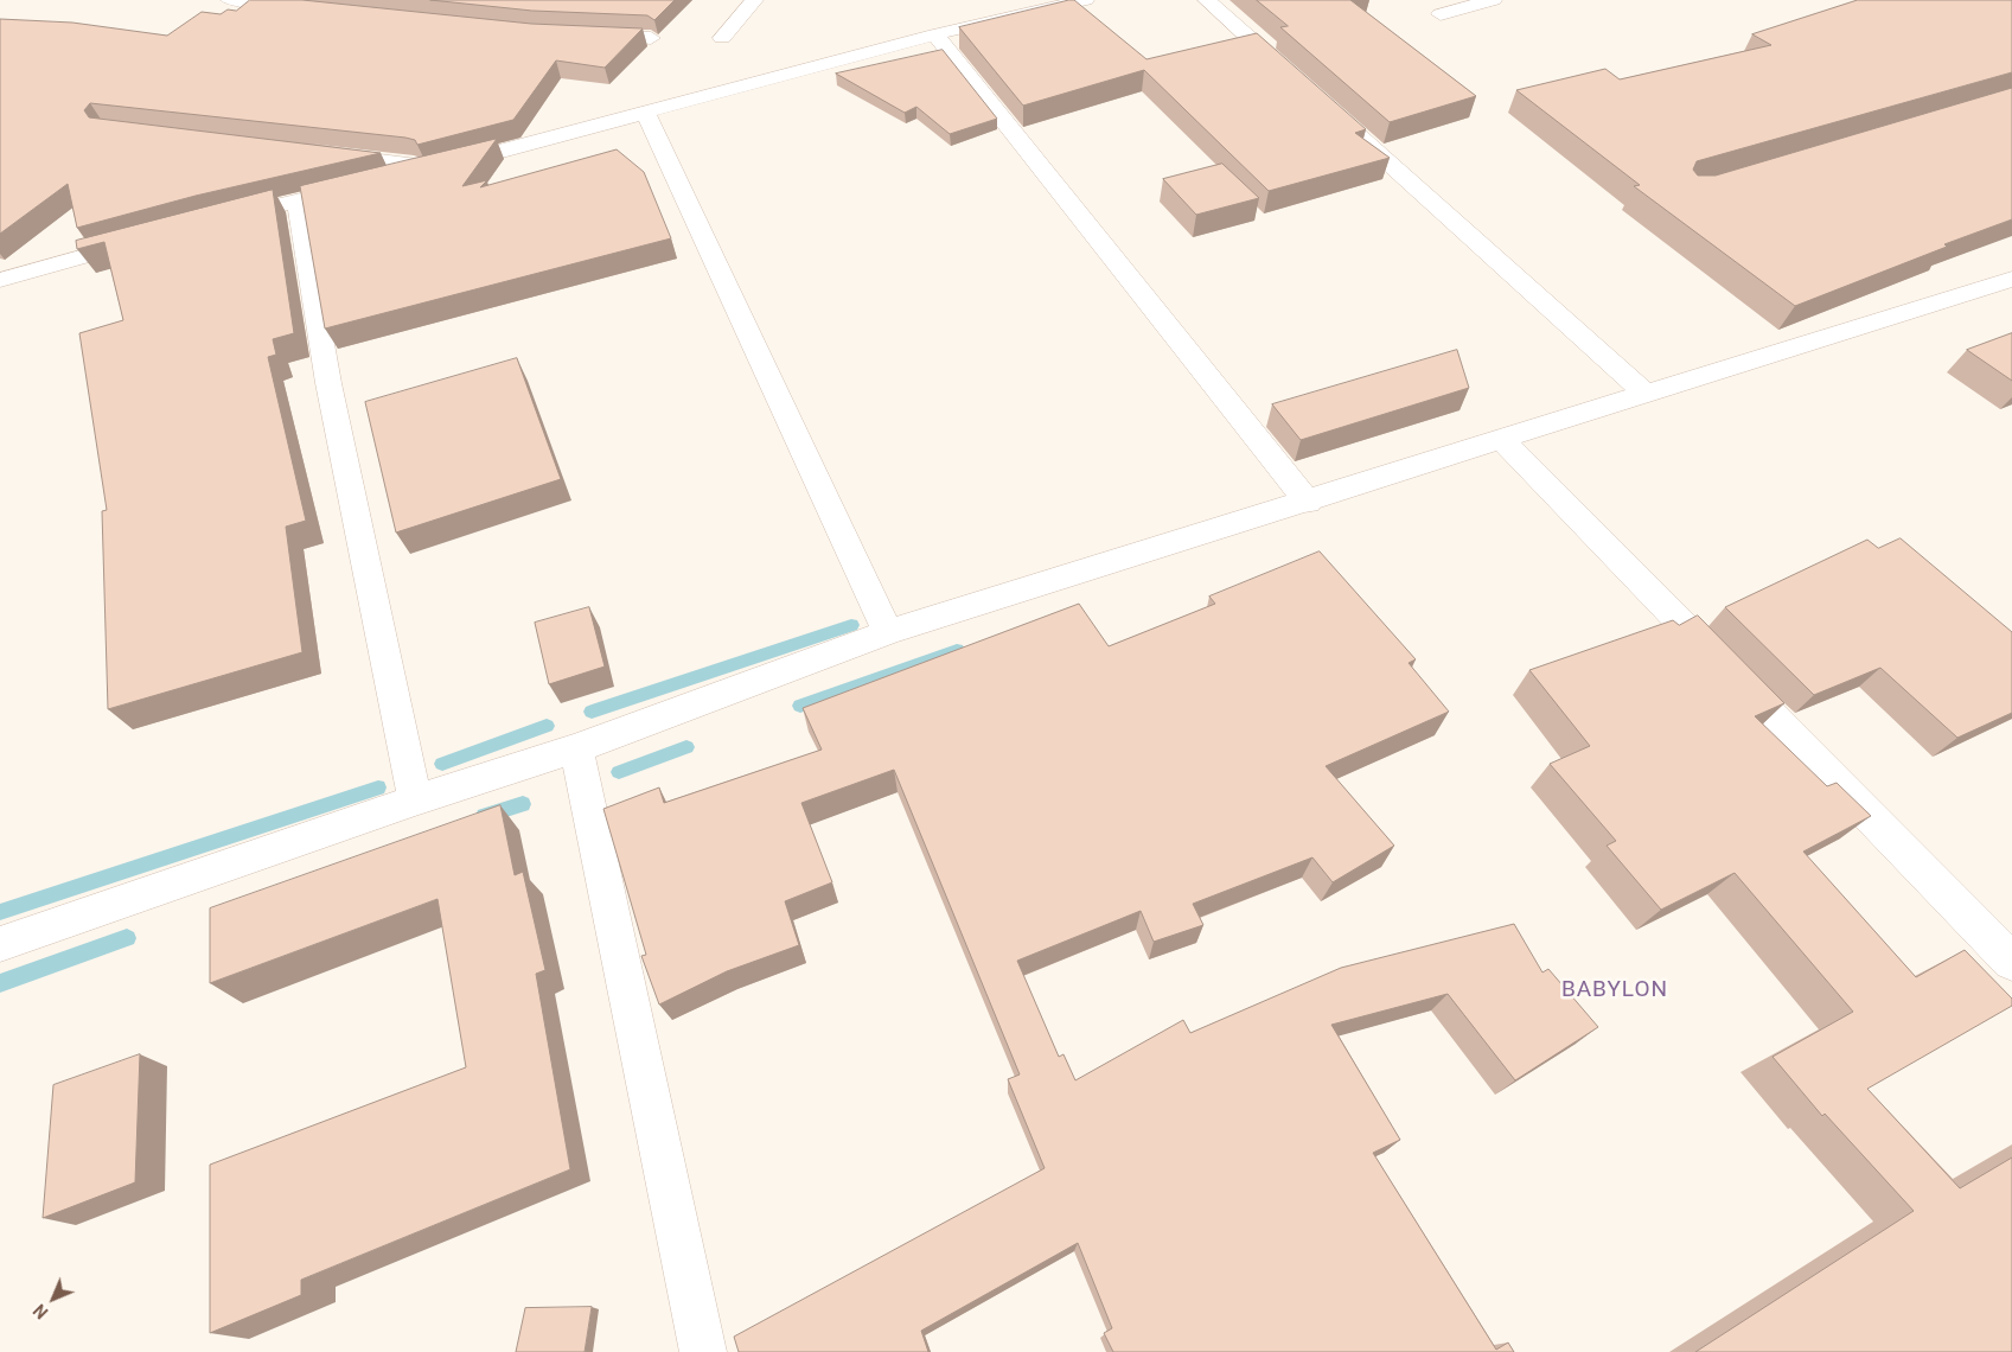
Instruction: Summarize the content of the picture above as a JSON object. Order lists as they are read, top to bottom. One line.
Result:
{"districts":["BABYLON"],"north":"bottom left"}
